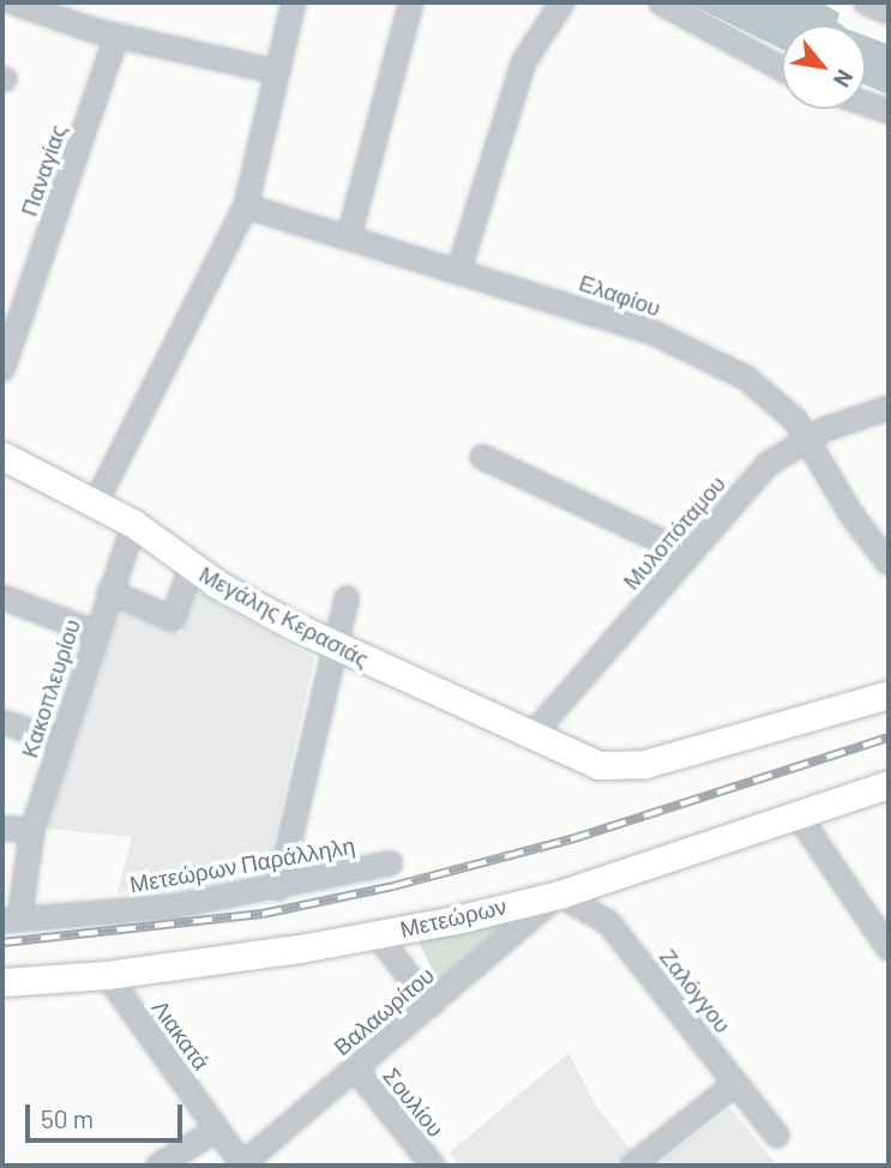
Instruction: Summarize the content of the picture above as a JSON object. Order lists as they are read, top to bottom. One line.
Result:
{"streets":{"street":["Παναγίας","Ελαφίου","Μυλοπόταμου","Μεγάλης Κερασιάς","Κακοπλευρίου","Μετεώρων Παράλληλη","Μετεώρων","Ζαλόγγου","Βαλαωρίτου","Λιακατά","Σουλίου"]},"crossings":[["Ελαφίου","Μυλοπόταμου"],["Μυλοπόταμου","Μεγάλης Κερασιάς"],["Μεγάλης Κερασιάς","Κακοπλευρίου"],["Κακοπλευρίου","Μετεώρων Παράλληλη"],["Μετεώρων","Ζαλόγγου"],["Μετεώρων","Βαλαωρίτου"],["Μετεώρων","Λιακατά"],["Ζαλόγγου","Βαλαωρίτου"],["Βαλαωρίτου","Λιακατά"],["Βαλαωρίτου","Σουλίου"]],"scale_bar":"50 m","north":"bottom right"}
